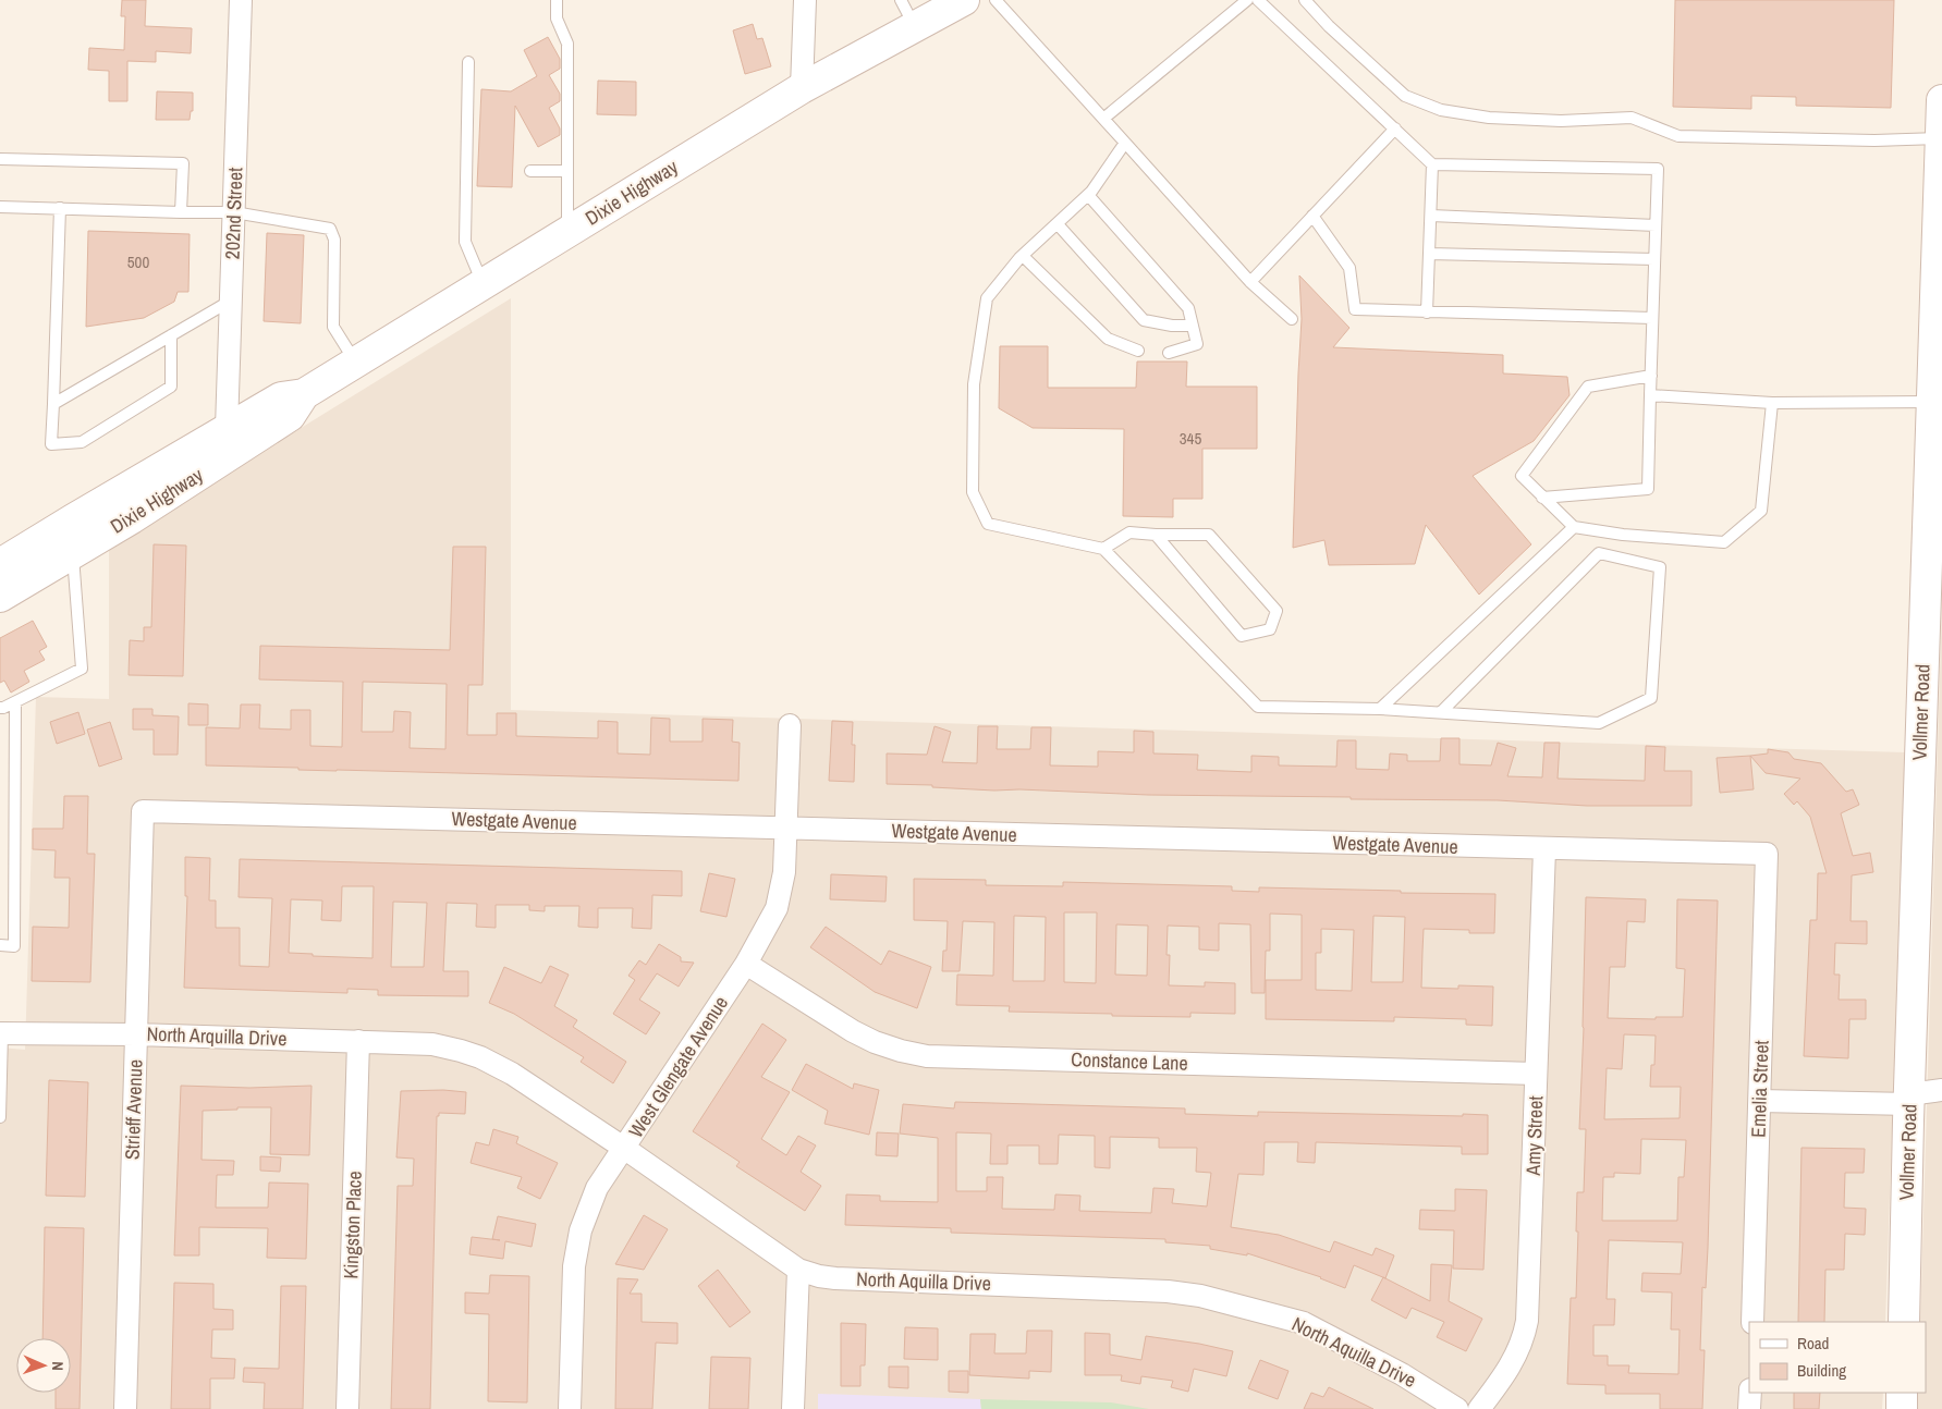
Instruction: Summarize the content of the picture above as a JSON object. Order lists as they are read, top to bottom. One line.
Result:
{"streets":{"main road":["Dixie Highway","Vollmer Road"],"street":["202nd Street","Westgate Avenue","North Arquilla Drive","Constance Lane","West Glengate Avenue","Emelia Street","Strieff Avenue","Amy Street","Kingston Place","North Aquilla Drive"]},"crossings":[["Dixie Highway","202nd Street"],["Westgate Avenue","West Glengate Avenue"],["Westgate Avenue","Emelia Street"],["Westgate Avenue","Strieff Avenue"],["Westgate Avenue","Amy Street"],["North Arquilla Drive","Strieff Avenue"],["North Arquilla Drive","Kingston Place"],["North Arquilla Drive","North Aquilla Drive"],["Constance Lane","West Glengate Avenue"],["Constance Lane","Amy Street"],["West Glengate Avenue","North Aquilla Drive"]],"house_numbers":["500","345"],"legend":["Road","Building"],"north":"right"}
